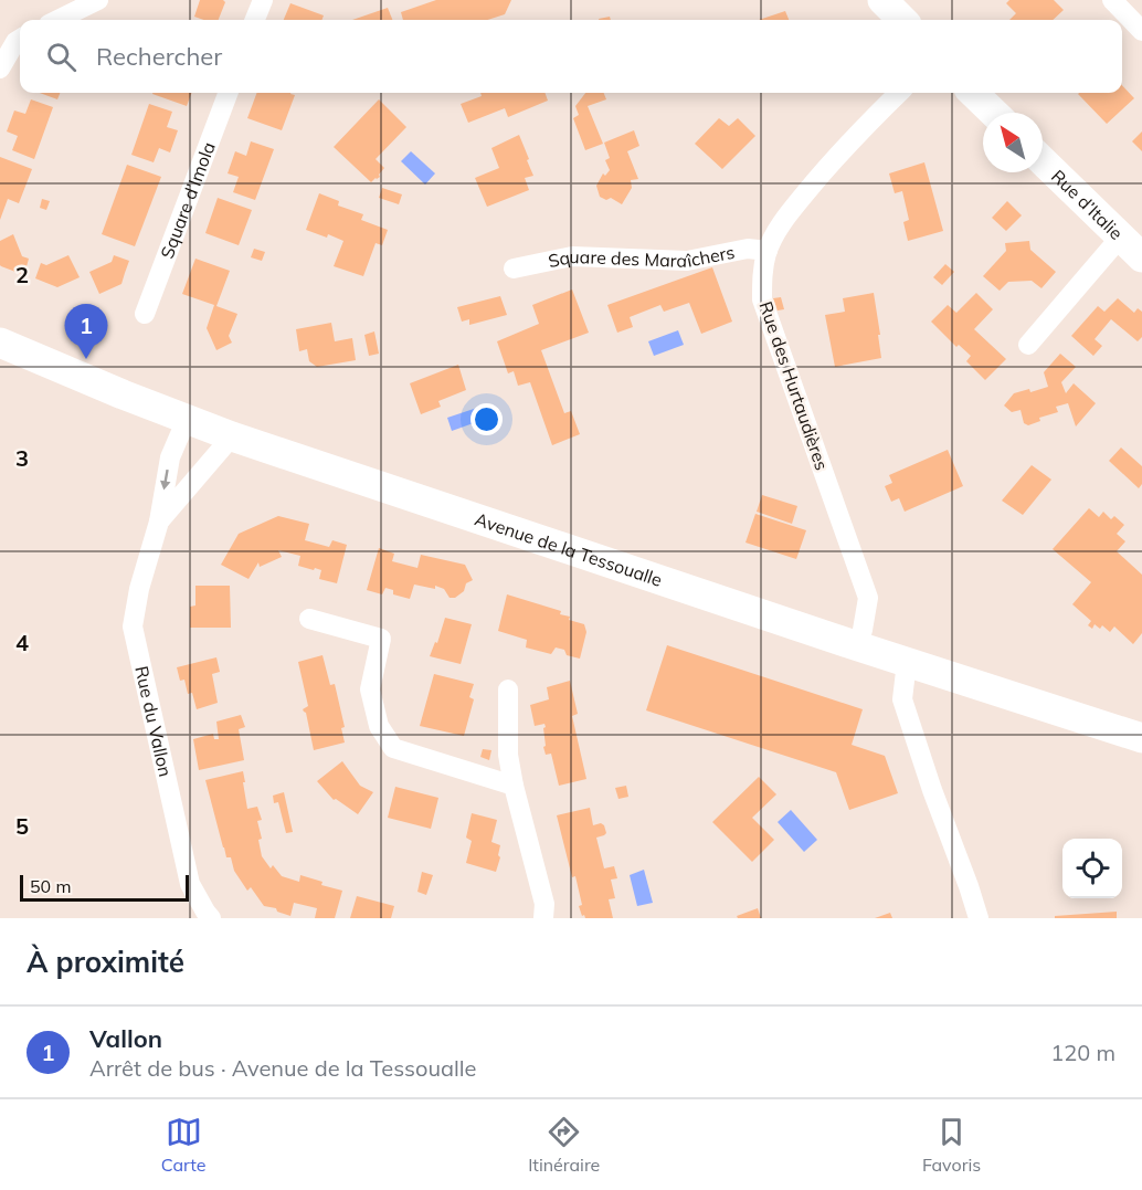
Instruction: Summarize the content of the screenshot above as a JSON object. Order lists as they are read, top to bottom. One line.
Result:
{"streets":{"main road":["Rue d’Italie","Avenue de la Tessoualle"],"street":["Square d’Imola","Square des Maraîchers","Rue des Hurtaudières","Rue du Vallon"]},"crossings":[["Square des Maraîchers","Rue des Hurtaudières"],["Rue des Hurtaudières","Avenue de la Tessoualle"],["Avenue de la Tessoualle","Rue du Vallon"]],"scale_bar":"50 m","north":"top left","page":{"search":"Rechercher","pins":"1","scale":"50 m","heading":"À proximité","list":[{"mark":"1","name":"Vallon","note":"Arrêt de bus · Avenue de la Tessoualle","value":"120 m"}],"nav":["Carte","Itinéraire","Favoris"]},"grid":{"rows":["2","3","4","5"]}}
